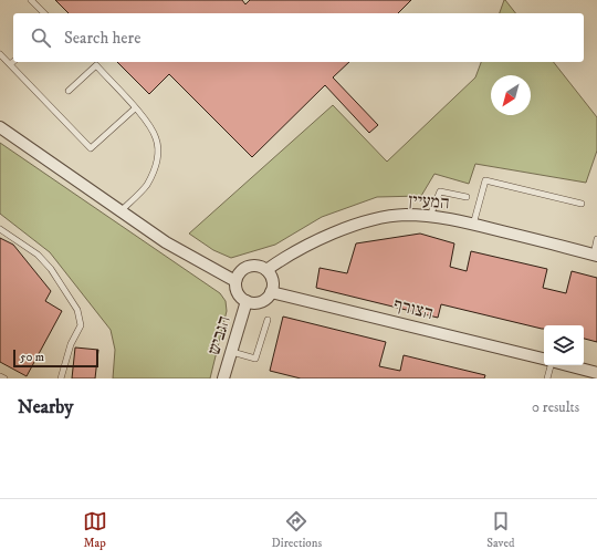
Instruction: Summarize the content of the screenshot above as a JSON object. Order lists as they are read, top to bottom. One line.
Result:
{"streets":{"street":["המעיין","הצורף","הגביש"]},"crossings":[["המעיין","הצורף"],["המעיין","הגביש"],["הצורף","הגביש"]],"scale_bar":"50 m","north":"bottom left","page":{"search":"Search here","scale":"50 m","heading":["Nearby","0 results"],"nav":["Map","Directions","Saved"]}}
